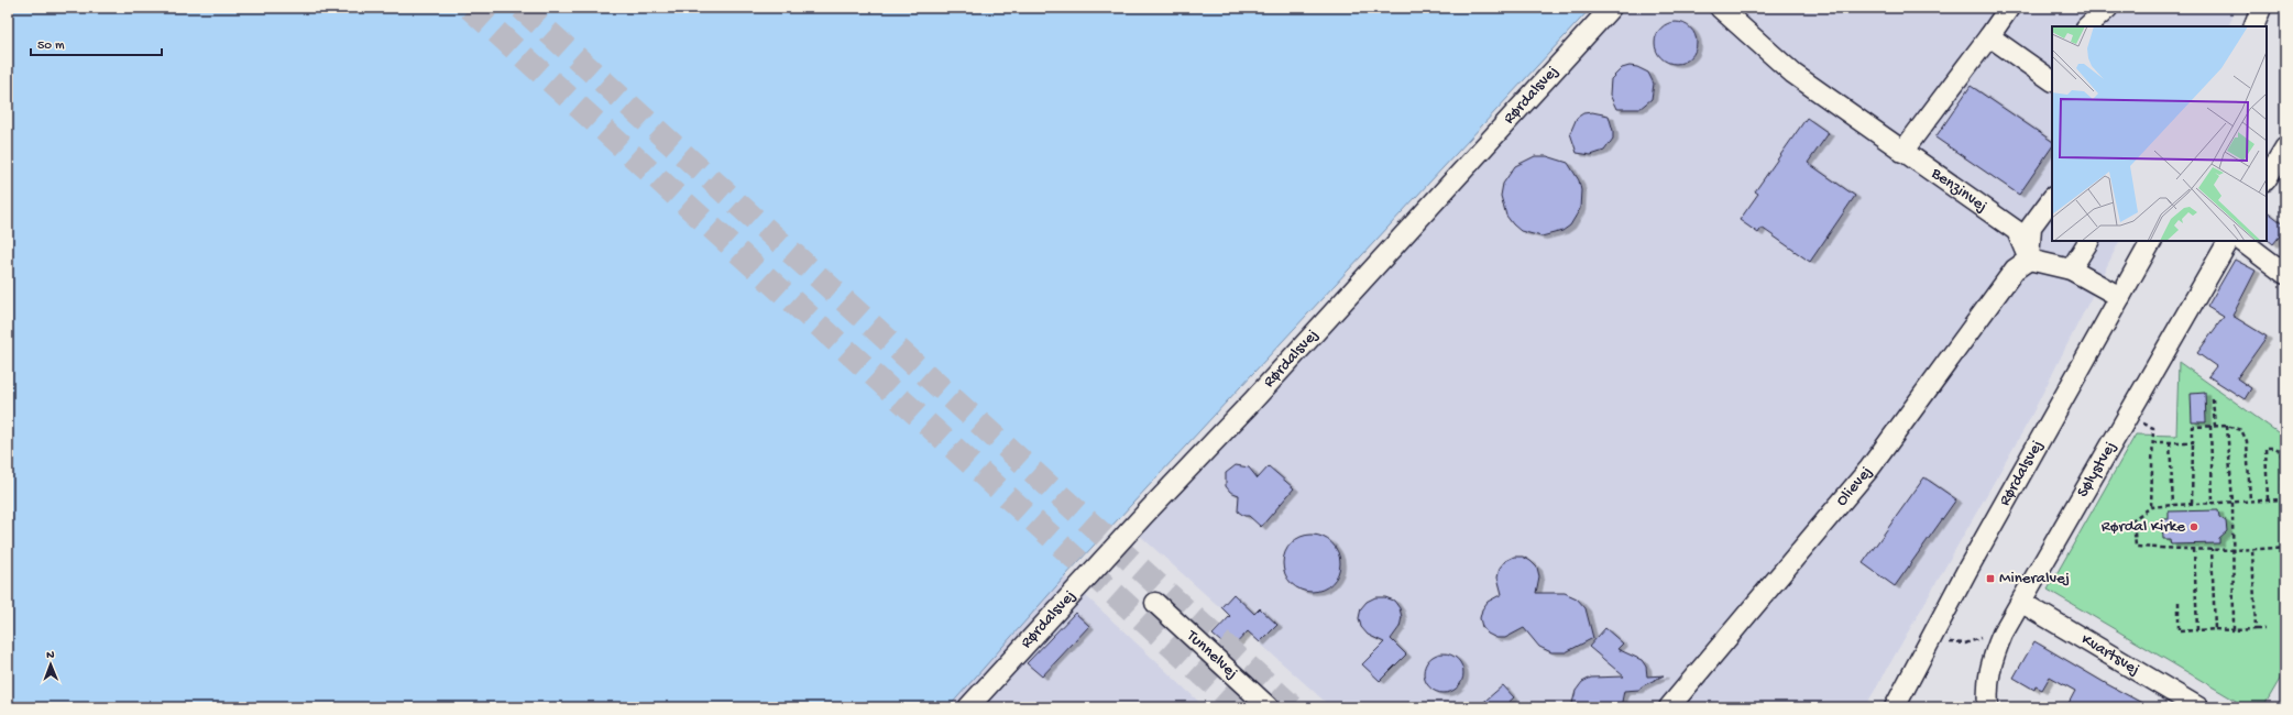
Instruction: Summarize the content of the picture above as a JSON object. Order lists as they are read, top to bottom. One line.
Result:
{"streets":{"street":["Rørdalsvej","Benzinvej","Sølystvej","Olievej","Kvartsvej","Tunnelvej"]},"crossings":[["Benzinvej","Olievej"],["Sølystvej","Kvartsvej"]],"places":{"other":["Rørdal Kirke"],"transit":["Mineralvej"]},"scale_bar":"50 m","north":"top"}
